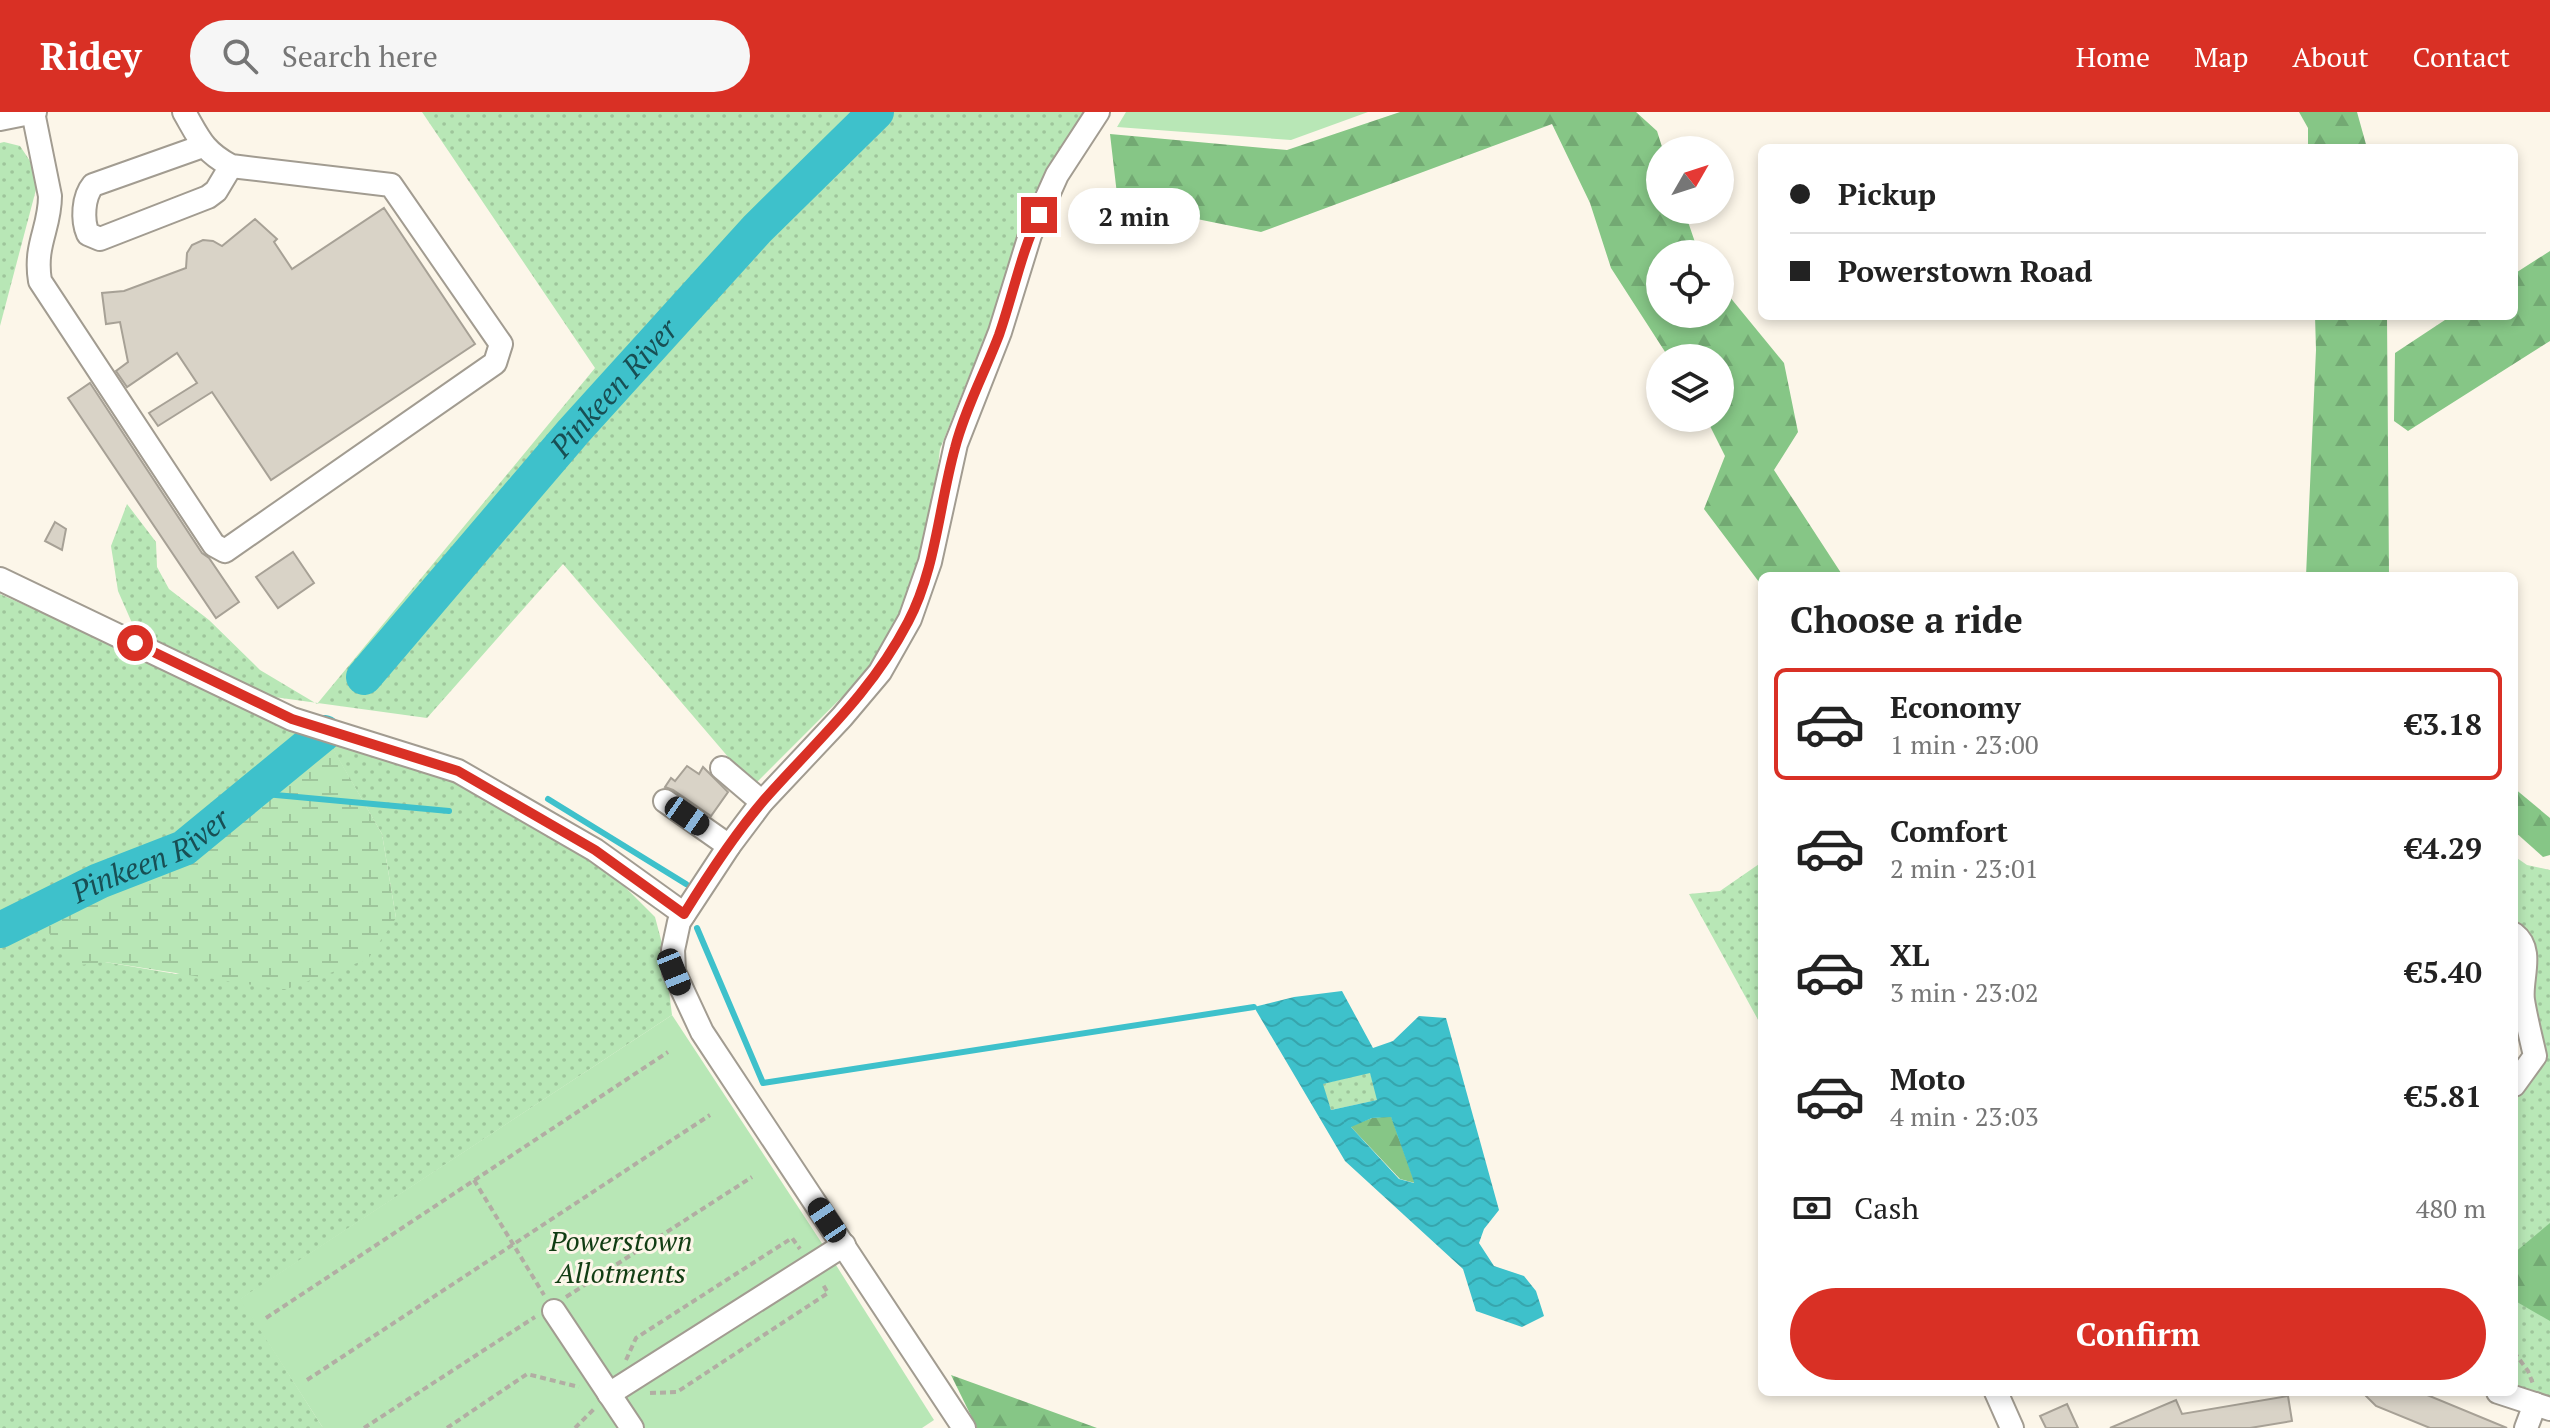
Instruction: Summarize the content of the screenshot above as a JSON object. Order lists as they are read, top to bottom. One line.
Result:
{"water":["Pinkeen River"],"parks":["Powerstown Allotments"],"north":"top right","page":{"header":"Ridey","search":"Search here","nav":["Home","Map","About","Contact"],"banner":["Pickup","Powerstown Road"],"bubble":"2 min","heading":"Choose a ride","list":[{"name":"Economy","note":"1 min · 23:00","value":"€3.18"},{"name":"Comfort","note":"2 min · 23:01","value":"€4.29"},{"name":"XL","note":"3 min · 23:02","value":"€5.40"},{"name":"Moto","note":"4 min · 23:03","value":"€5.81"}],"pay":["Cash","480 m"],"buttons":"Confirm"}}
